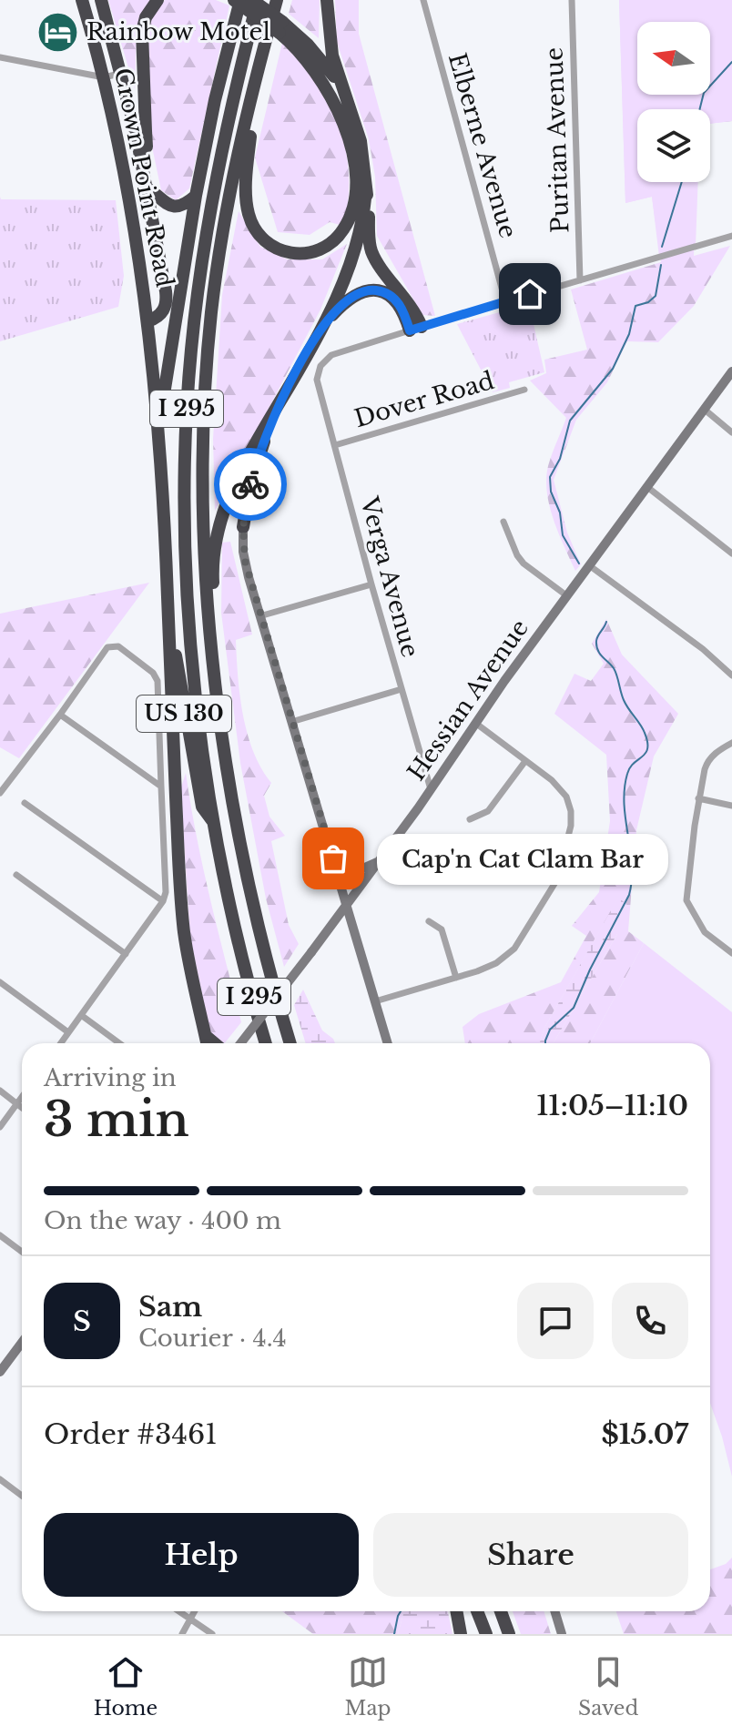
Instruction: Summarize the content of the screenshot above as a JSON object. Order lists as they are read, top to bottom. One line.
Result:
{"streets":{"highway":["Crown Point Road","I 295","US 130"],"main road":["Hessian Avenue"],"street":["Puritan Avenue","Elberne Avenue","Dover Road","Verga Avenue"]},"crossings":[["Crown Point Road","US 130"],["Dover Road","Verga Avenue"],["I 295","US 130"],["Verga Avenue","Hessian Avenue"]],"places":{"hotel":["Rainbow Motel"],"other":["Cap'n Cat Clam Bar"]},"north":"left","page":{"bubble":"Cap'n Cat Clam Bar","heading":["3 min","Arriving in","11:05–11:10"],"panel":["Sam","Courier · 4.4","Order #3461","$15.07"],"bar":"On the way · 400 m","round":"S","buttons":["Help","Share"],"tabs":["Home","Map","Saved"]}}
